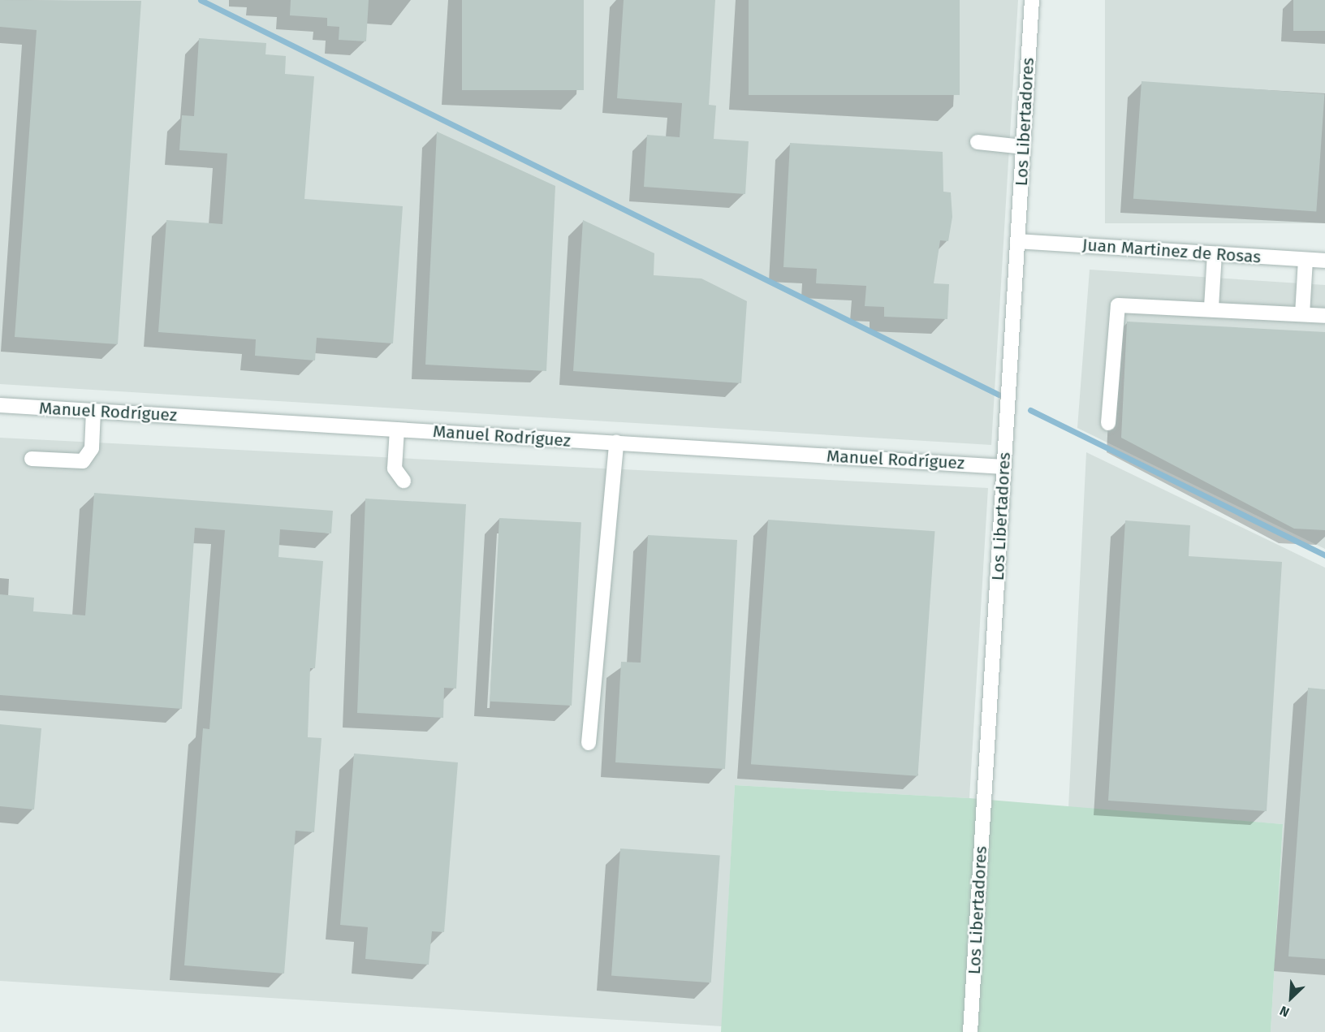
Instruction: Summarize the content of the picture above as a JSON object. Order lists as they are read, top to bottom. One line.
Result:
{"streets":{"street":["Los Libertadores","Juan Martinez de Rosas","Manuel Rodríguez"]},"crossings":[["Los Libertadores","Juan Martinez de Rosas"],["Los Libertadores","Manuel Rodríguez"]],"north":"bottom left"}
